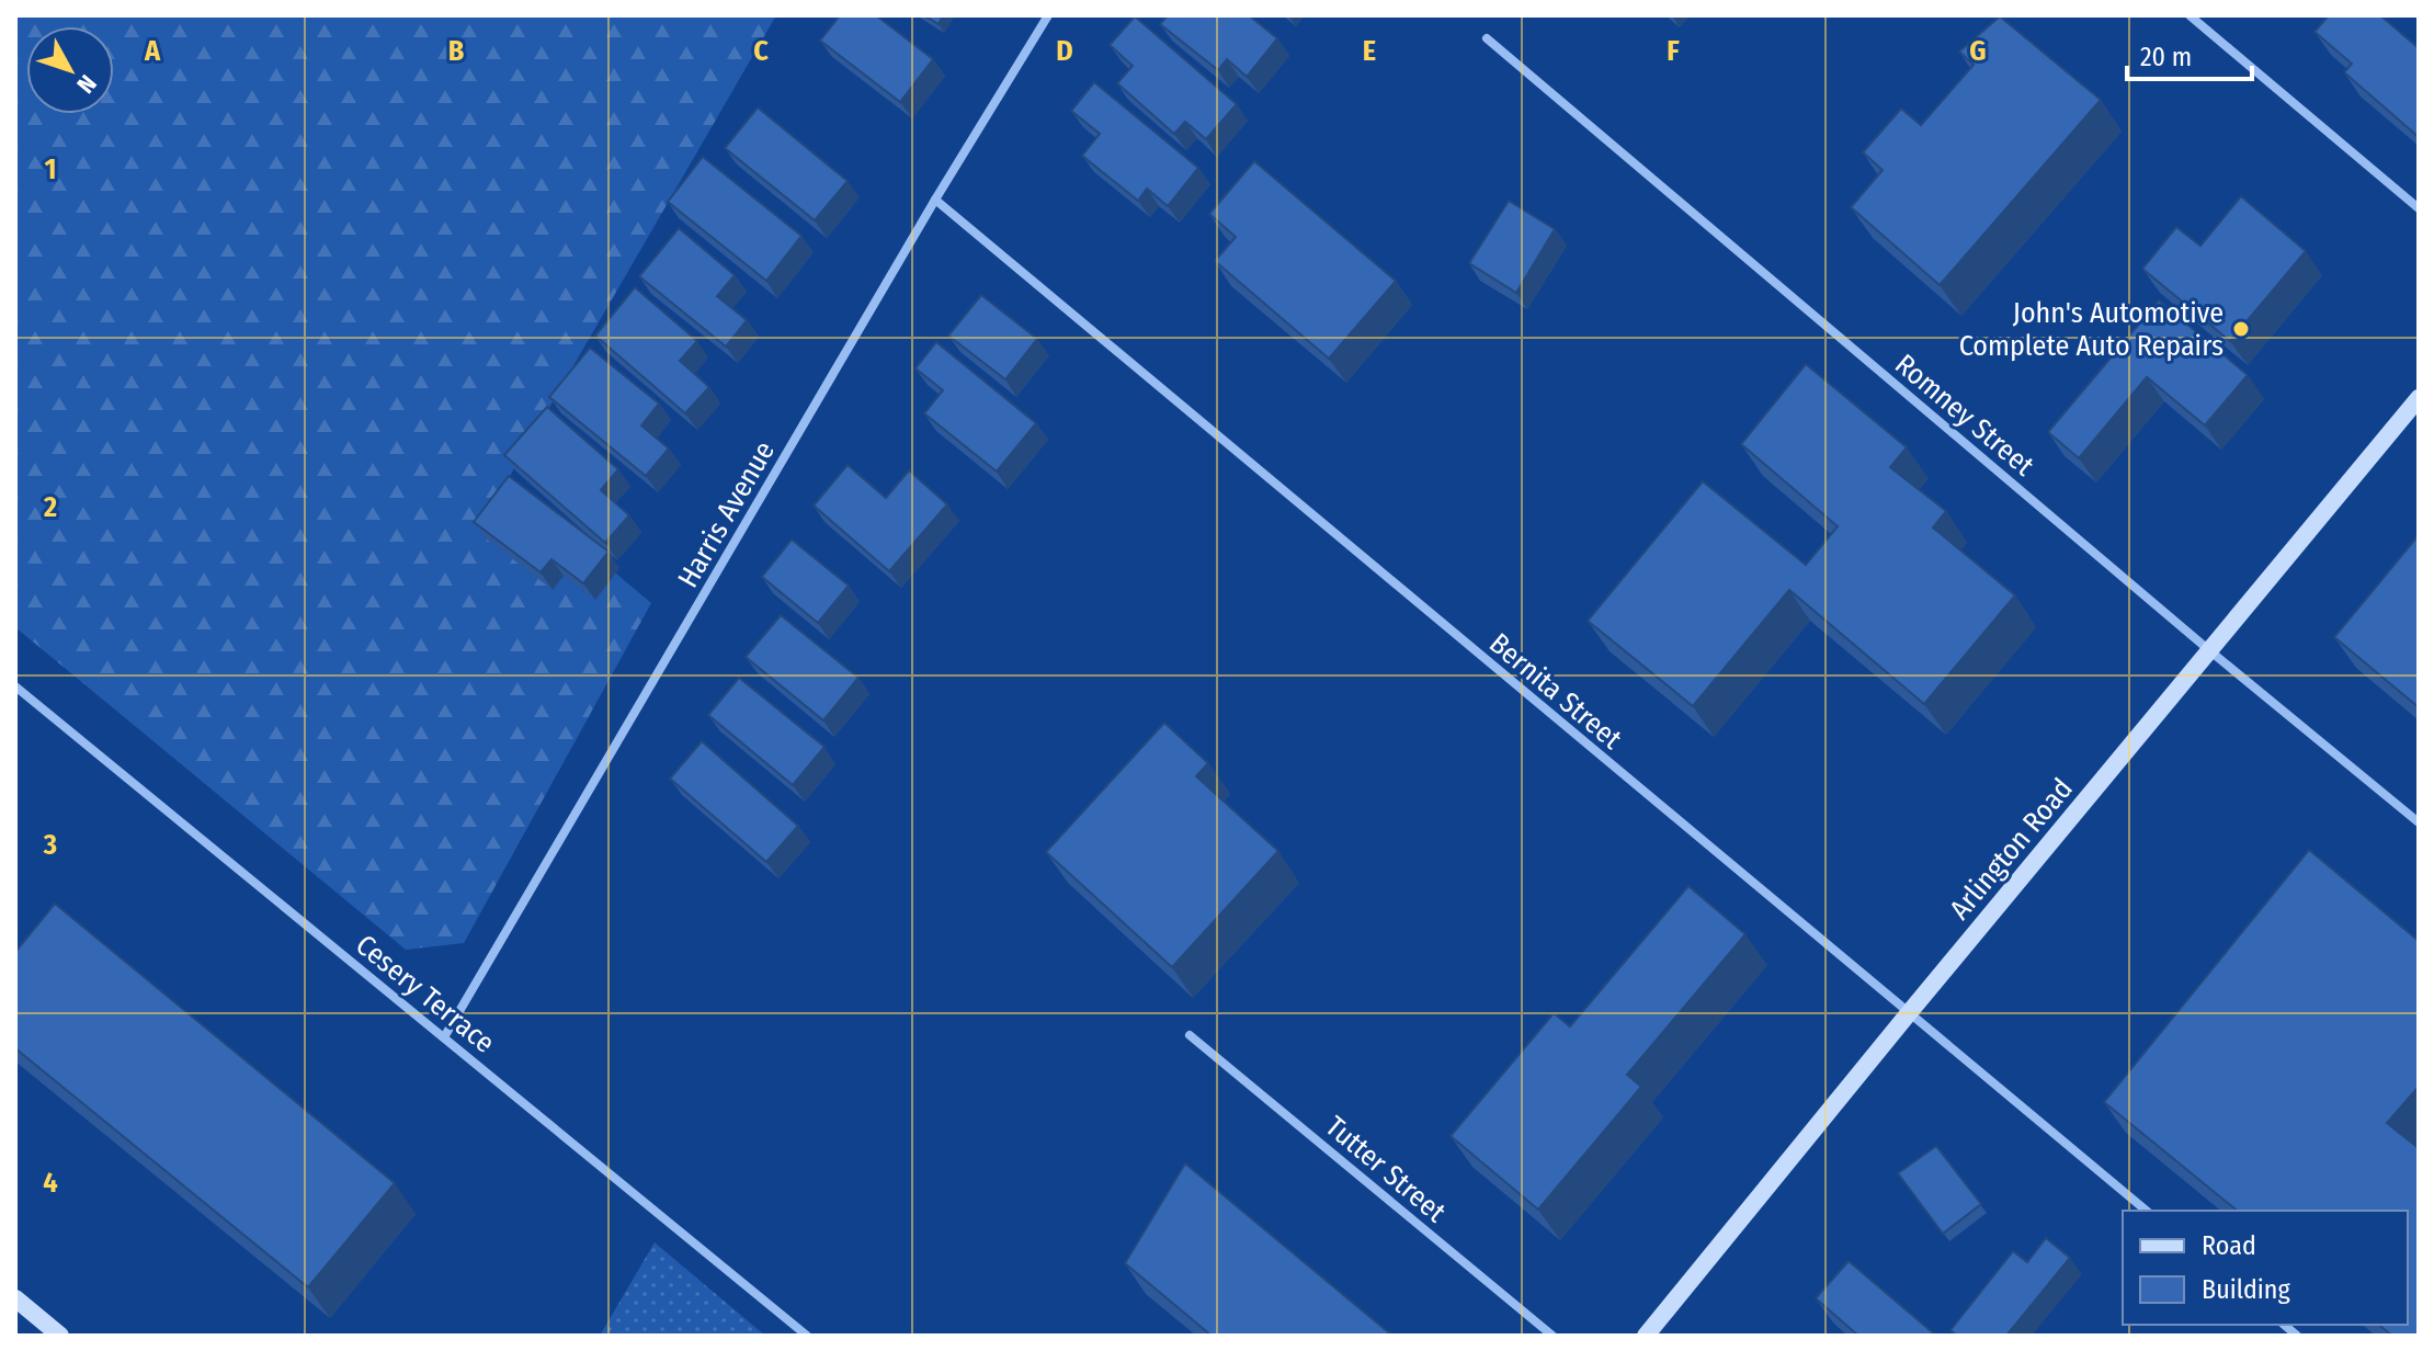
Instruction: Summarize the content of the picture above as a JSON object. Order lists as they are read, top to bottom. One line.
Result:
{"streets":{"main road":["Arlington Road"],"street":["Romney Street","Harris Avenue","Bernita Street","Cesery Terrace","Tutter Street"]},"crossings":[["Romney Street","Arlington Road"],["Harris Avenue","Bernita Street"],["Harris Avenue","Cesery Terrace"],["Bernita Street","Arlington Road"]],"places":["John's Automotive Complete Auto Repairs"],"legend":["Road","Building"],"scale_bar":"20 m","north":"bottom right","grid":{"columns":["A","B","C","D","E","F","G"],"rows":["1","2","3","4"]}}
